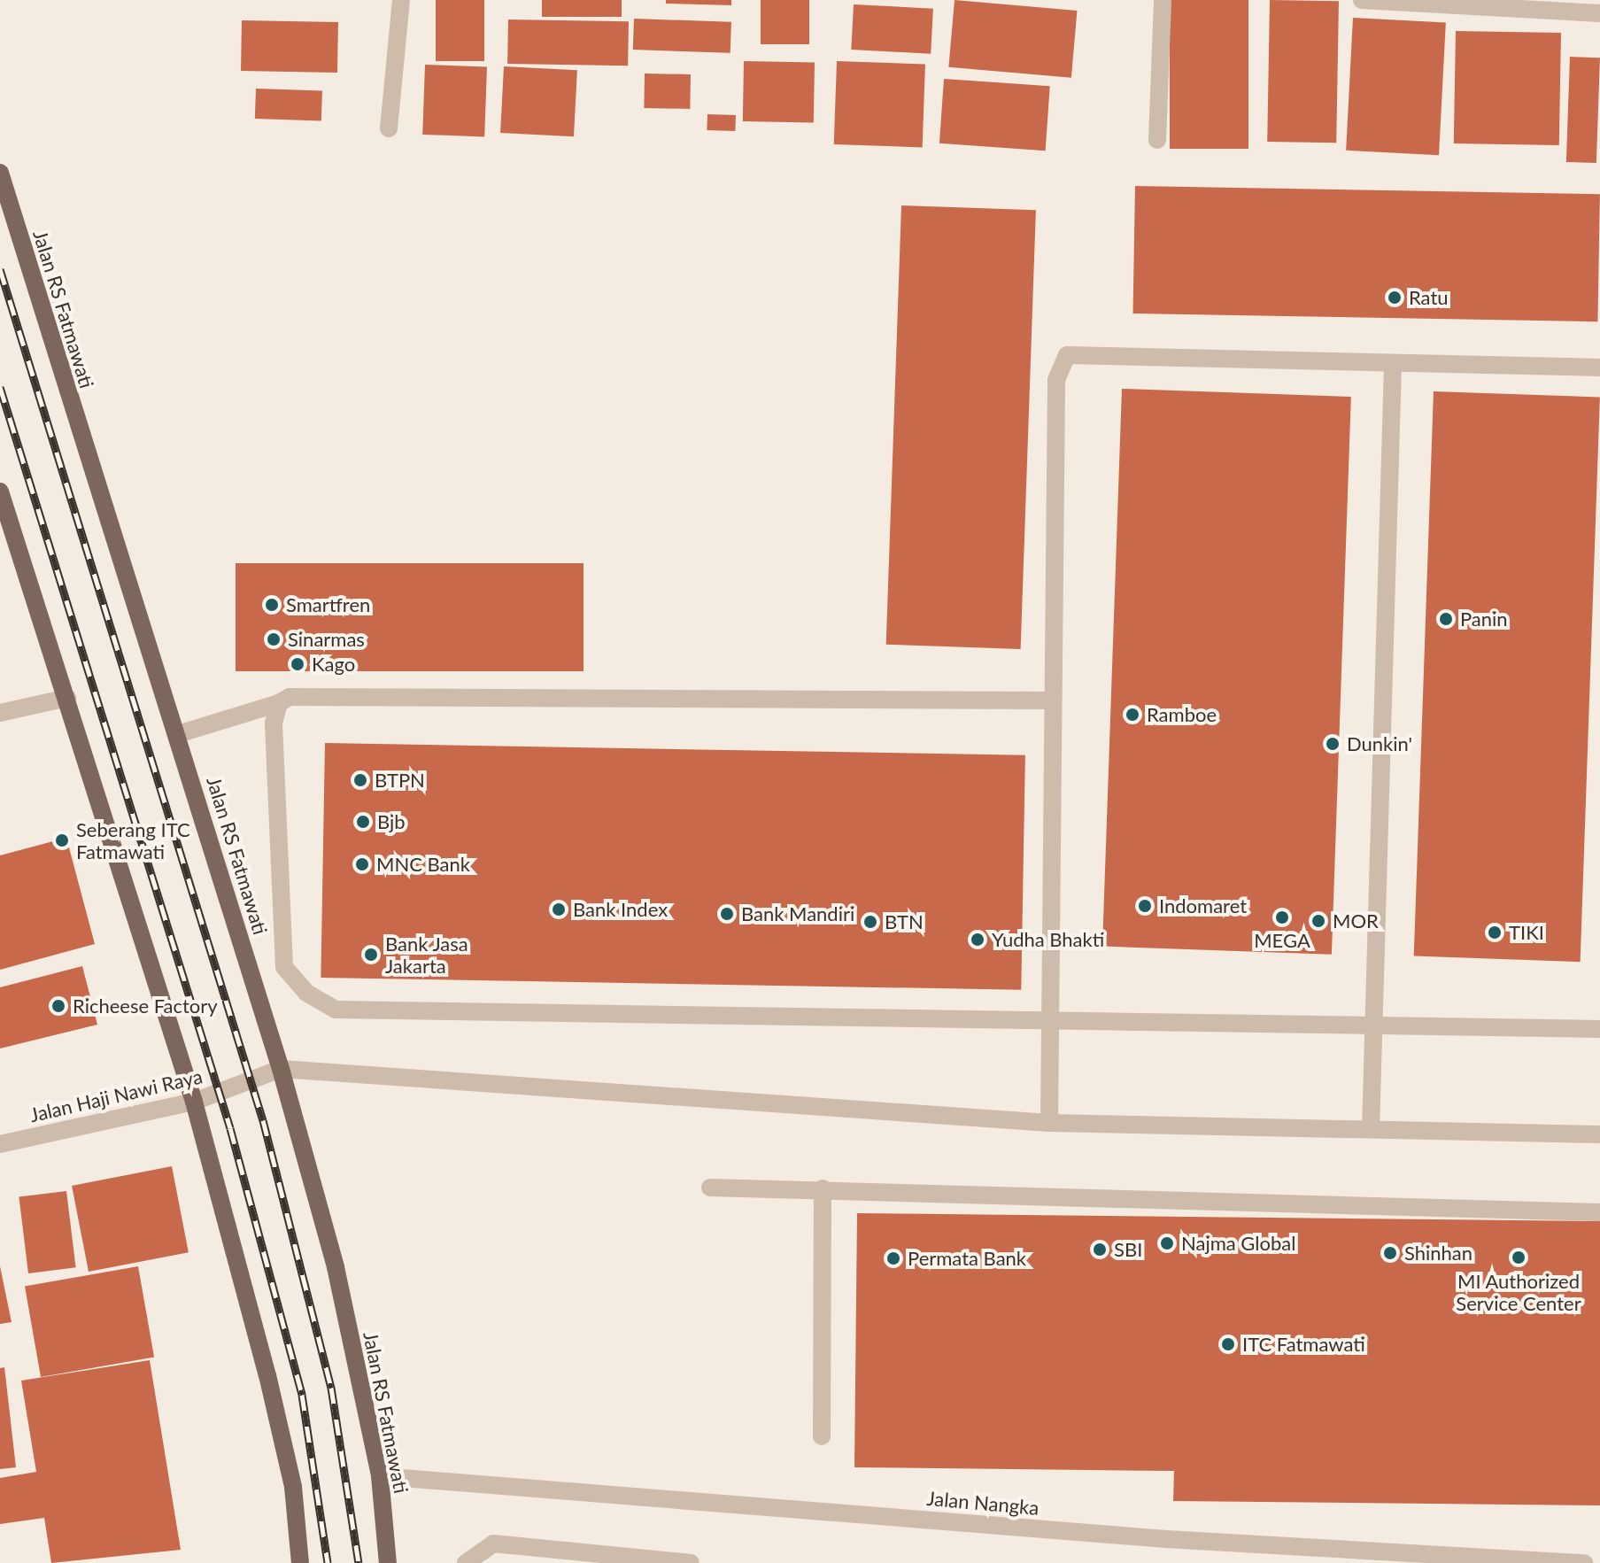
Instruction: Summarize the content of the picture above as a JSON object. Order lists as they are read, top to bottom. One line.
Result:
{"streets":{"main road":["Jalan RS Fatmawati"],"street":["Jalan Haji Nawi Raya","Jalan Nangka"]},"crossings":[["Jalan RS Fatmawati","Jalan Haji Nawi Raya"],["Jalan RS Fatmawati","Jalan Nangka"]],"places":["Ratu","Smartfren","Panin","Sinarmas","Kago","Ramboe","Dunkin'","BTPN","Bjb","Seberang ITC Fatmawati","MNC Bank","Indomaret","Bank Index","Bank Mandiri","MEGA","MOR","BTN","TIKI","Yudha Bhakti","Bank Jasa Jakarta","Richeese Factory","Najma Global","SBI","Shinhan","MI Authorized Service Center","Permata Bank","ITC Fatmawati"]}
